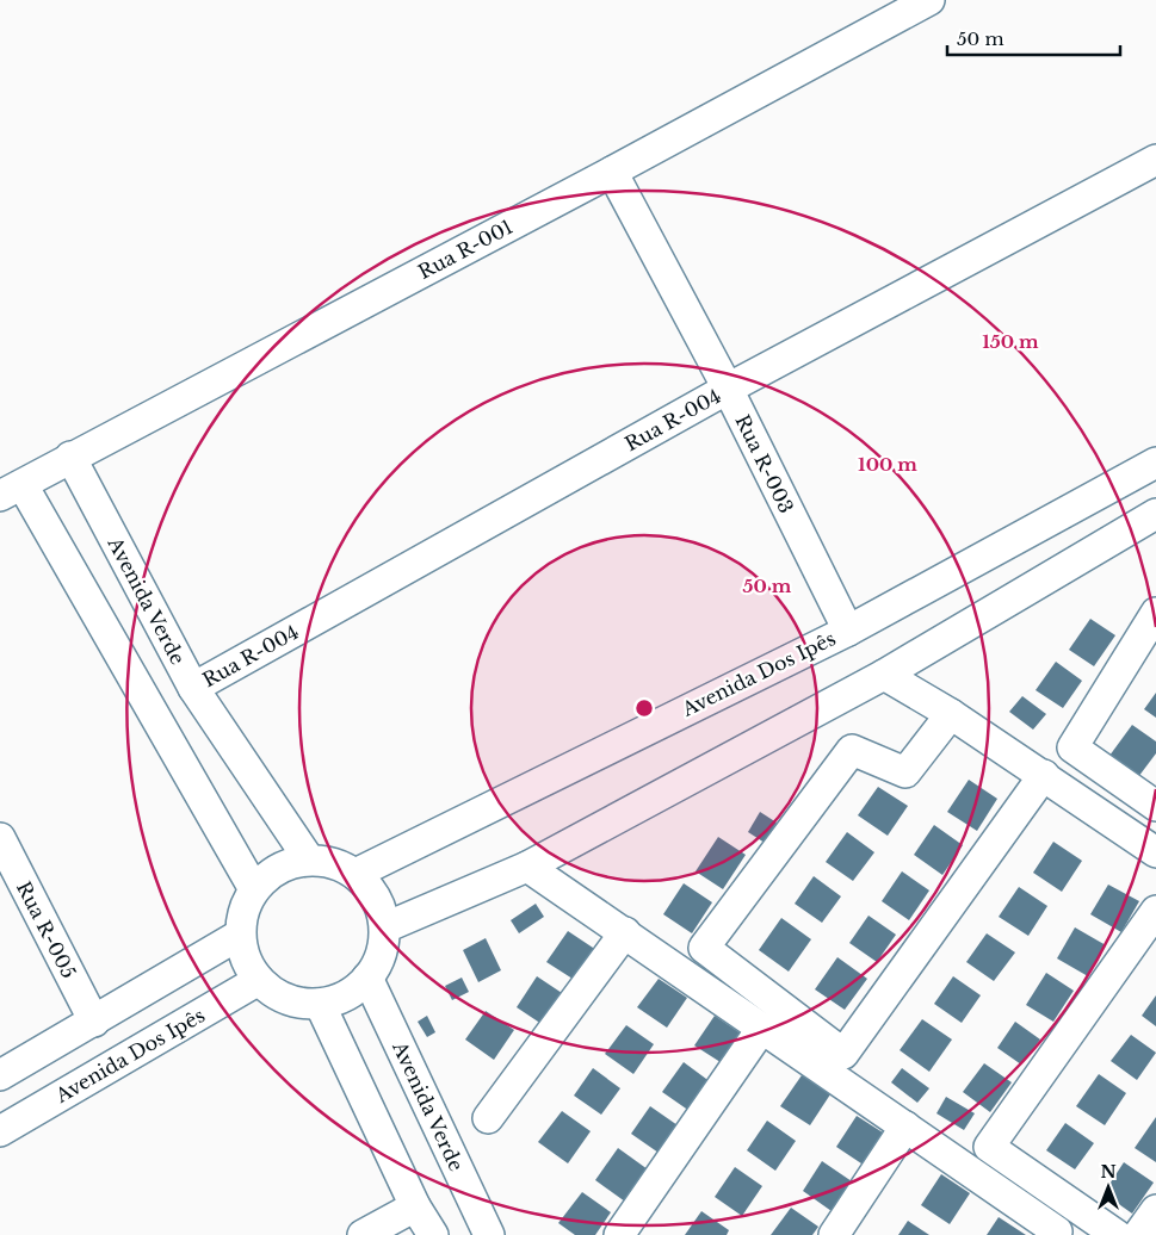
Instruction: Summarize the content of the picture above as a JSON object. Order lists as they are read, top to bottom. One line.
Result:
{"streets":{"street":["Rua R-001","Rua R-004","Rua R-003","Avenida Verde","Avenida Dos Ipês","Rua R-005"]},"crossings":[["Rua R-001","Rua R-003"],["Rua R-001","Avenida Verde"],["Rua R-004","Rua R-003"],["Rua R-004","Avenida Verde"],["Rua R-003","Avenida Dos Ipês"],["Avenida Verde","Avenida Dos Ipês"]],"scale_bar":"50 m","north":"top","rings":["150 m","100 m","50 m"]}
